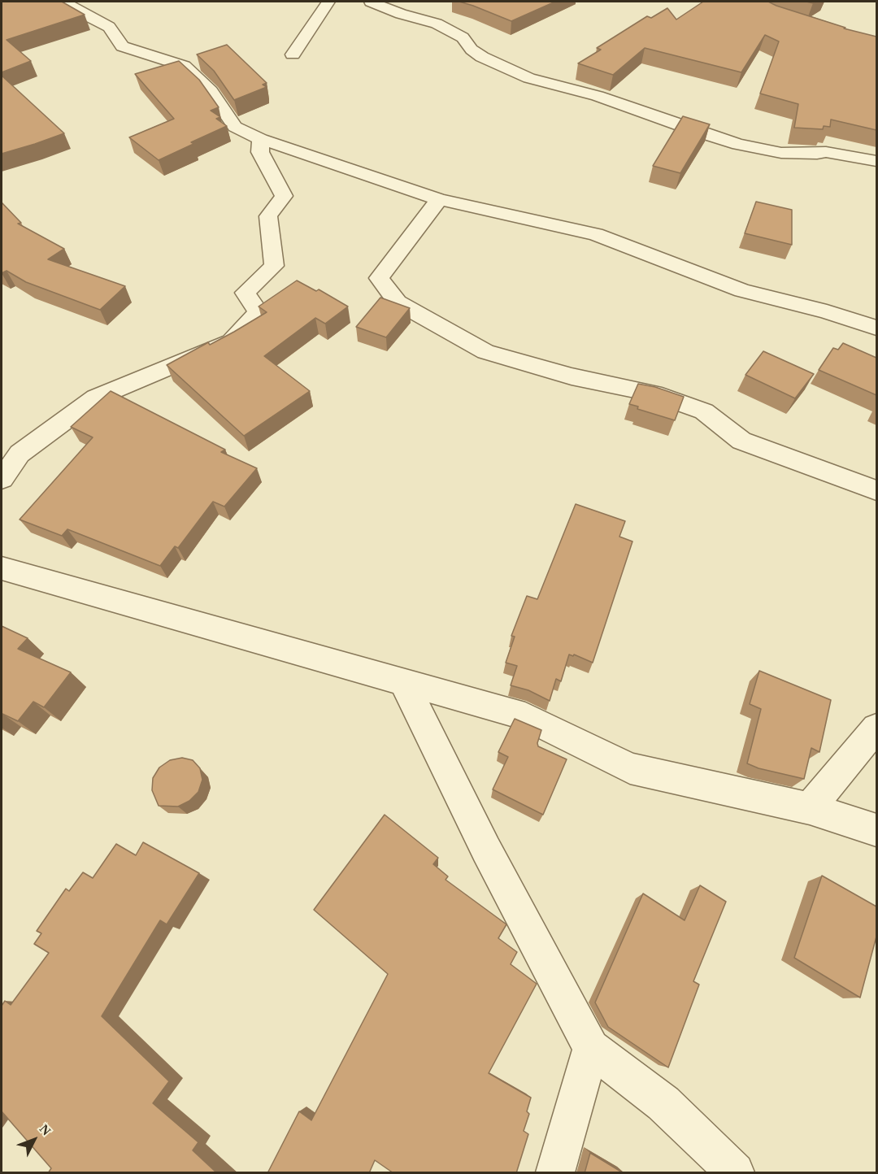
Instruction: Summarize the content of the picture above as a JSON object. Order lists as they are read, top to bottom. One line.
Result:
{"north":"top right"}
